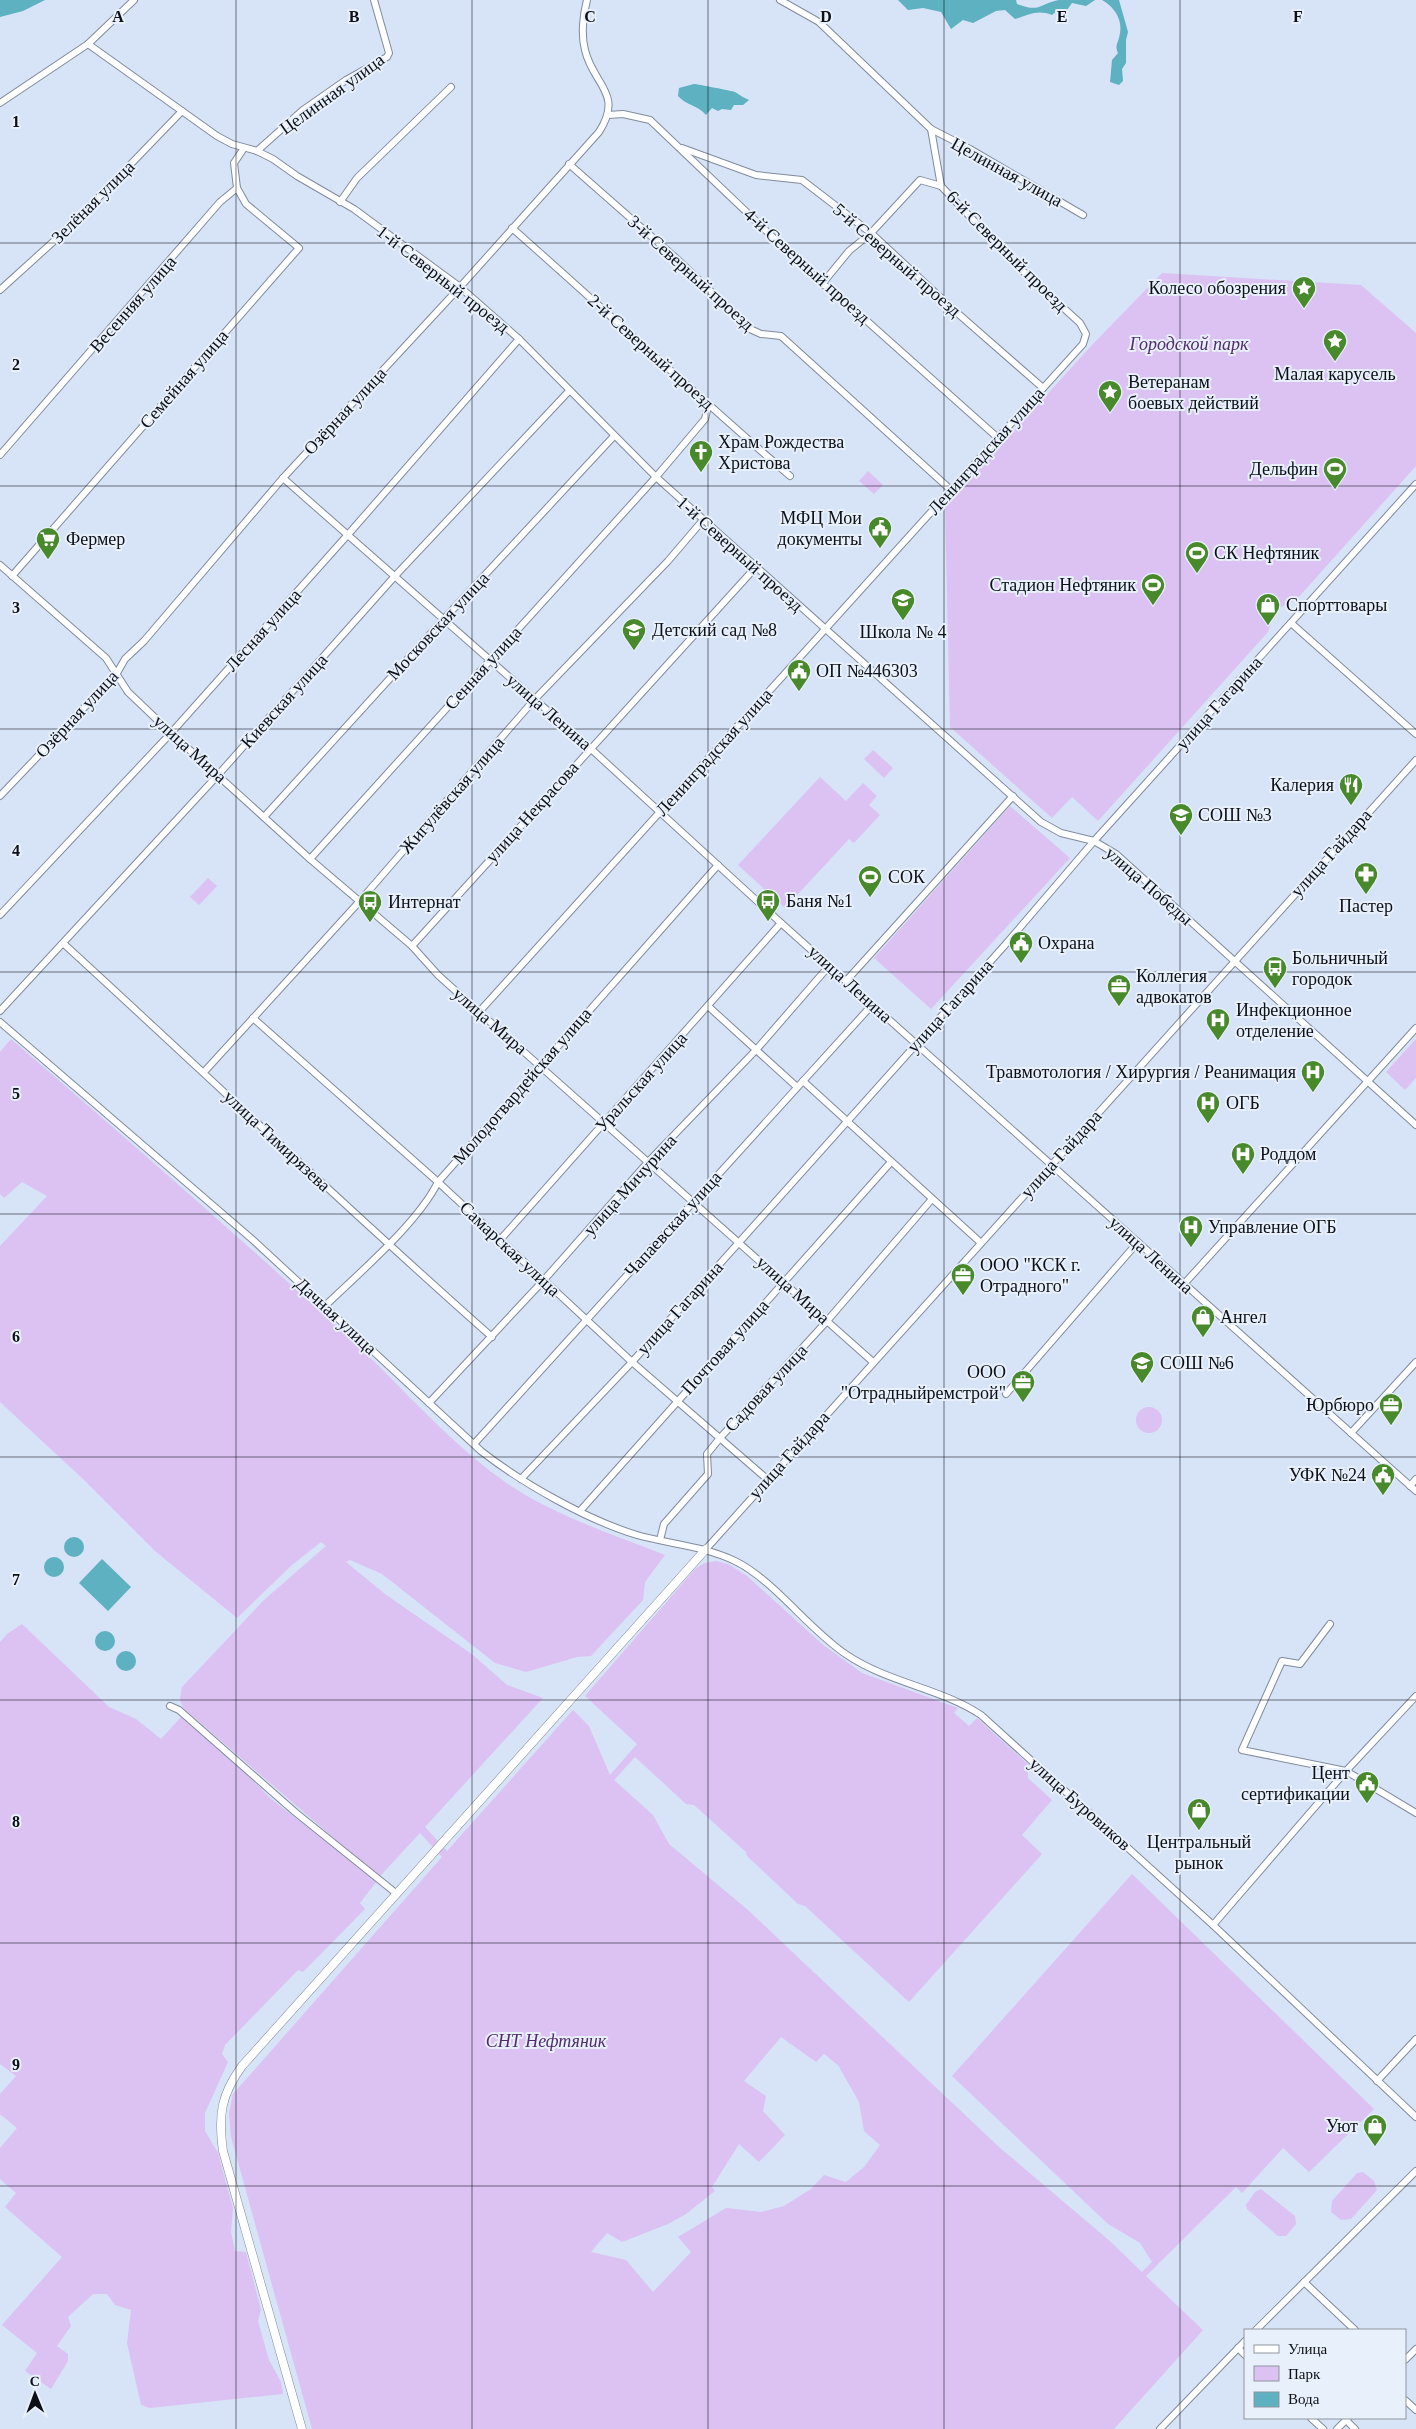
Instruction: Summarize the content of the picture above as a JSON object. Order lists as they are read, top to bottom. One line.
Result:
{"streets":{"street":["Целинная улица","Зелёная улица","6-й Северный проезд","5-й Северный проезд","4-й Северный проезд","3-й Северный проезд","1-й Северный проезд","Весенняя улица","2-й Северный проезд","Семейная улица","Озёрная улица","Ленинградская улица","Московская улица","Лесная улица","Сенная улица","Киевская улица","улица Гагарина","улица Ленина","улица Мира","Жигулёвская улица","улица Некрасова","улица Гайдара","улица Победы","Уральская улица","Молодогвардейская улица","улица Тимирязева","улица Мичурина","Чапаевская улица","Самарская улица","Дачная улица","Почтовая улица","Садовая улица","улица Буровиков"]},"crossings":[["Целинная улица","6-й Северный проезд"],["Целинная улица","1-й Северный проезд"],["Зелёная улица","1-й Северный проезд"],["6-й Северный проезд","5-й Северный проезд"],["6-й Северный проезд","Ленинградская улица"],["5-й Северный проезд","4-й Северный проезд"],["5-й Северный проезд","Ленинградская улица"],["4-й Северный проезд","Озёрная улица"],["4-й Северный проезд","Ленинградская улица"],["3-й Северный проезд","Озёрная улица"],["3-й Северный проезд","Ленинградская улица"],["1-й Северный проезд","Озёрная улица"],["1-й Северный проезд","Ленинградская улица"],["1-й Северный проезд","Московская улица"],["1-й Северный проезд","Лесная улица"],["1-й Северный проезд","Сенная улица"],["1-й Северный проезд","Киевская улица"],["1-й Северный проезд","Жигулёвская улица"],["1-й Северный проезд","улица Некрасова"],["1-й Северный проезд","улица Победы"],["Весенняя улица","Семейная улица"],["2-й Северный проезд","Озёрная улица"],["2-й Северный проезд","Сенная улица"],["Семейная улица","улица Мира"],["Озёрная улица","улица Ленина"],["Озёрная улица","улица Мира"],["Ленинградская улица","улица Ленина"],["Ленинградская улица","улица Мира"],["Ленинградская улица","улица Победы"],["Московская улица","улица Ленина"],["Московская улица","улица Мира"],["Лесная улица","улица Ленина"],["Лесная улица","улица Мира"],["Сенная улица","улица Ленина"],["Сенная улица","улица Мира"],["Киевская улица","улица Ленина"],["Киевская улица","улица Мира"],["Киевская улица","улица Тимирязева"],["улица Гагарина","улица Ленина"],["улица Гагарина","улица Мира"],["улица Гагарина","улица Победы"],["улица Гагарина","Самарская улица"],["улица Гагарина","Дачная улица"],["улица Ленина","Жигулёвская улица"],["улица Ленина","улица Некрасова"],["улица Ленина","улица Гайдара"],["улица Ленина","Уральская улица"],["улица Ленина","Молодогвардейская улица"],["улица Ленина","улица Мичурина"],["улица Ленина","Чапаевская улица"],["улица Мира","Жигулёвская улица"],["улица Мира","улица Некрасова"],["улица Мира","улица Гайдара"],["улица Мира","Уральская улица"],["улица Мира","Молодогвардейская улица"],["улица Мира","улица Мичурина"],["улица Мира","Чапаевская улица"],["улица Мира","Почтовая улица"],["улица Мира","Садовая улица"],["Жигулёвская улица","улица Тимирязева"],["Жигулёвская улица","Самарская улица"],["улица Гайдара","улица Победы"],["улица Гайдара","Самарская улица"],["улица Гайдара","Дачная улица"],["улица Гайдара","улица Буровиков"],["Уральская улица","Самарская улица"],["Молодогвардейская улица","улица Тимирязева"],["Молодогвардейская улица","Самарская улица"],["Молодогвардейская улица","Дачная улица"],["улица Тимирязева","улица Мичурина"],["улица Мичурина","Самарская улица"],["улица Мичурина","Дачная улица"],["Чапаевская улица","Самарская улица"],["Чапаевская улица","Дачная улица"],["Самарская улица","Почтовая улица"],["Самарская улица","Садовая улица"],["Дачная улица","Почтовая улица"],["Дачная улица","Садовая улица"],["Дачная улица","улица Буровиков"]],"parks":["Городской парк","СНТ Нефтяник"],"places":{"place":["Колесо обозрения","Малая карусель","Ветеранам боевых действий"],"church":["Храм Рождества Христова"],"sports":["Дельфин","СК Нефтяник","Стадион Нефтяник","СОК"],"public building":["МФЦ Мои документы","ОП №446303","Охрана","УФК №24","Цент сертификации"],"supermarket":["Фермер"],"school or university":["Школа № 4","Детский сад №8","СОШ №3","СОШ №6"],"shop":["Спорттовары","Ангел","Центральный рынок","Уют"],"restaurant":["Калерия"],"pharmacy":["Пастер"],"bus stop":["Баня №1","Интернат","Больничный городок"],"office":["Коллегия адвокатов","ООО \"КСК г. Отрадного\"","ООО \"Отрадныйремстрой\"","Юрбюро"],"hospital":["Инфекционное отделение","Травмотология / Хирургия / Реанимация","ОГБ","Роддом","Управление ОГБ"]},"legend":["Улица","Парк","Вода"],"north":"top","grid":{"columns":["A","B","C","D","E","F"],"rows":["1","2","3","4","5","6","7","8","9"]}}
